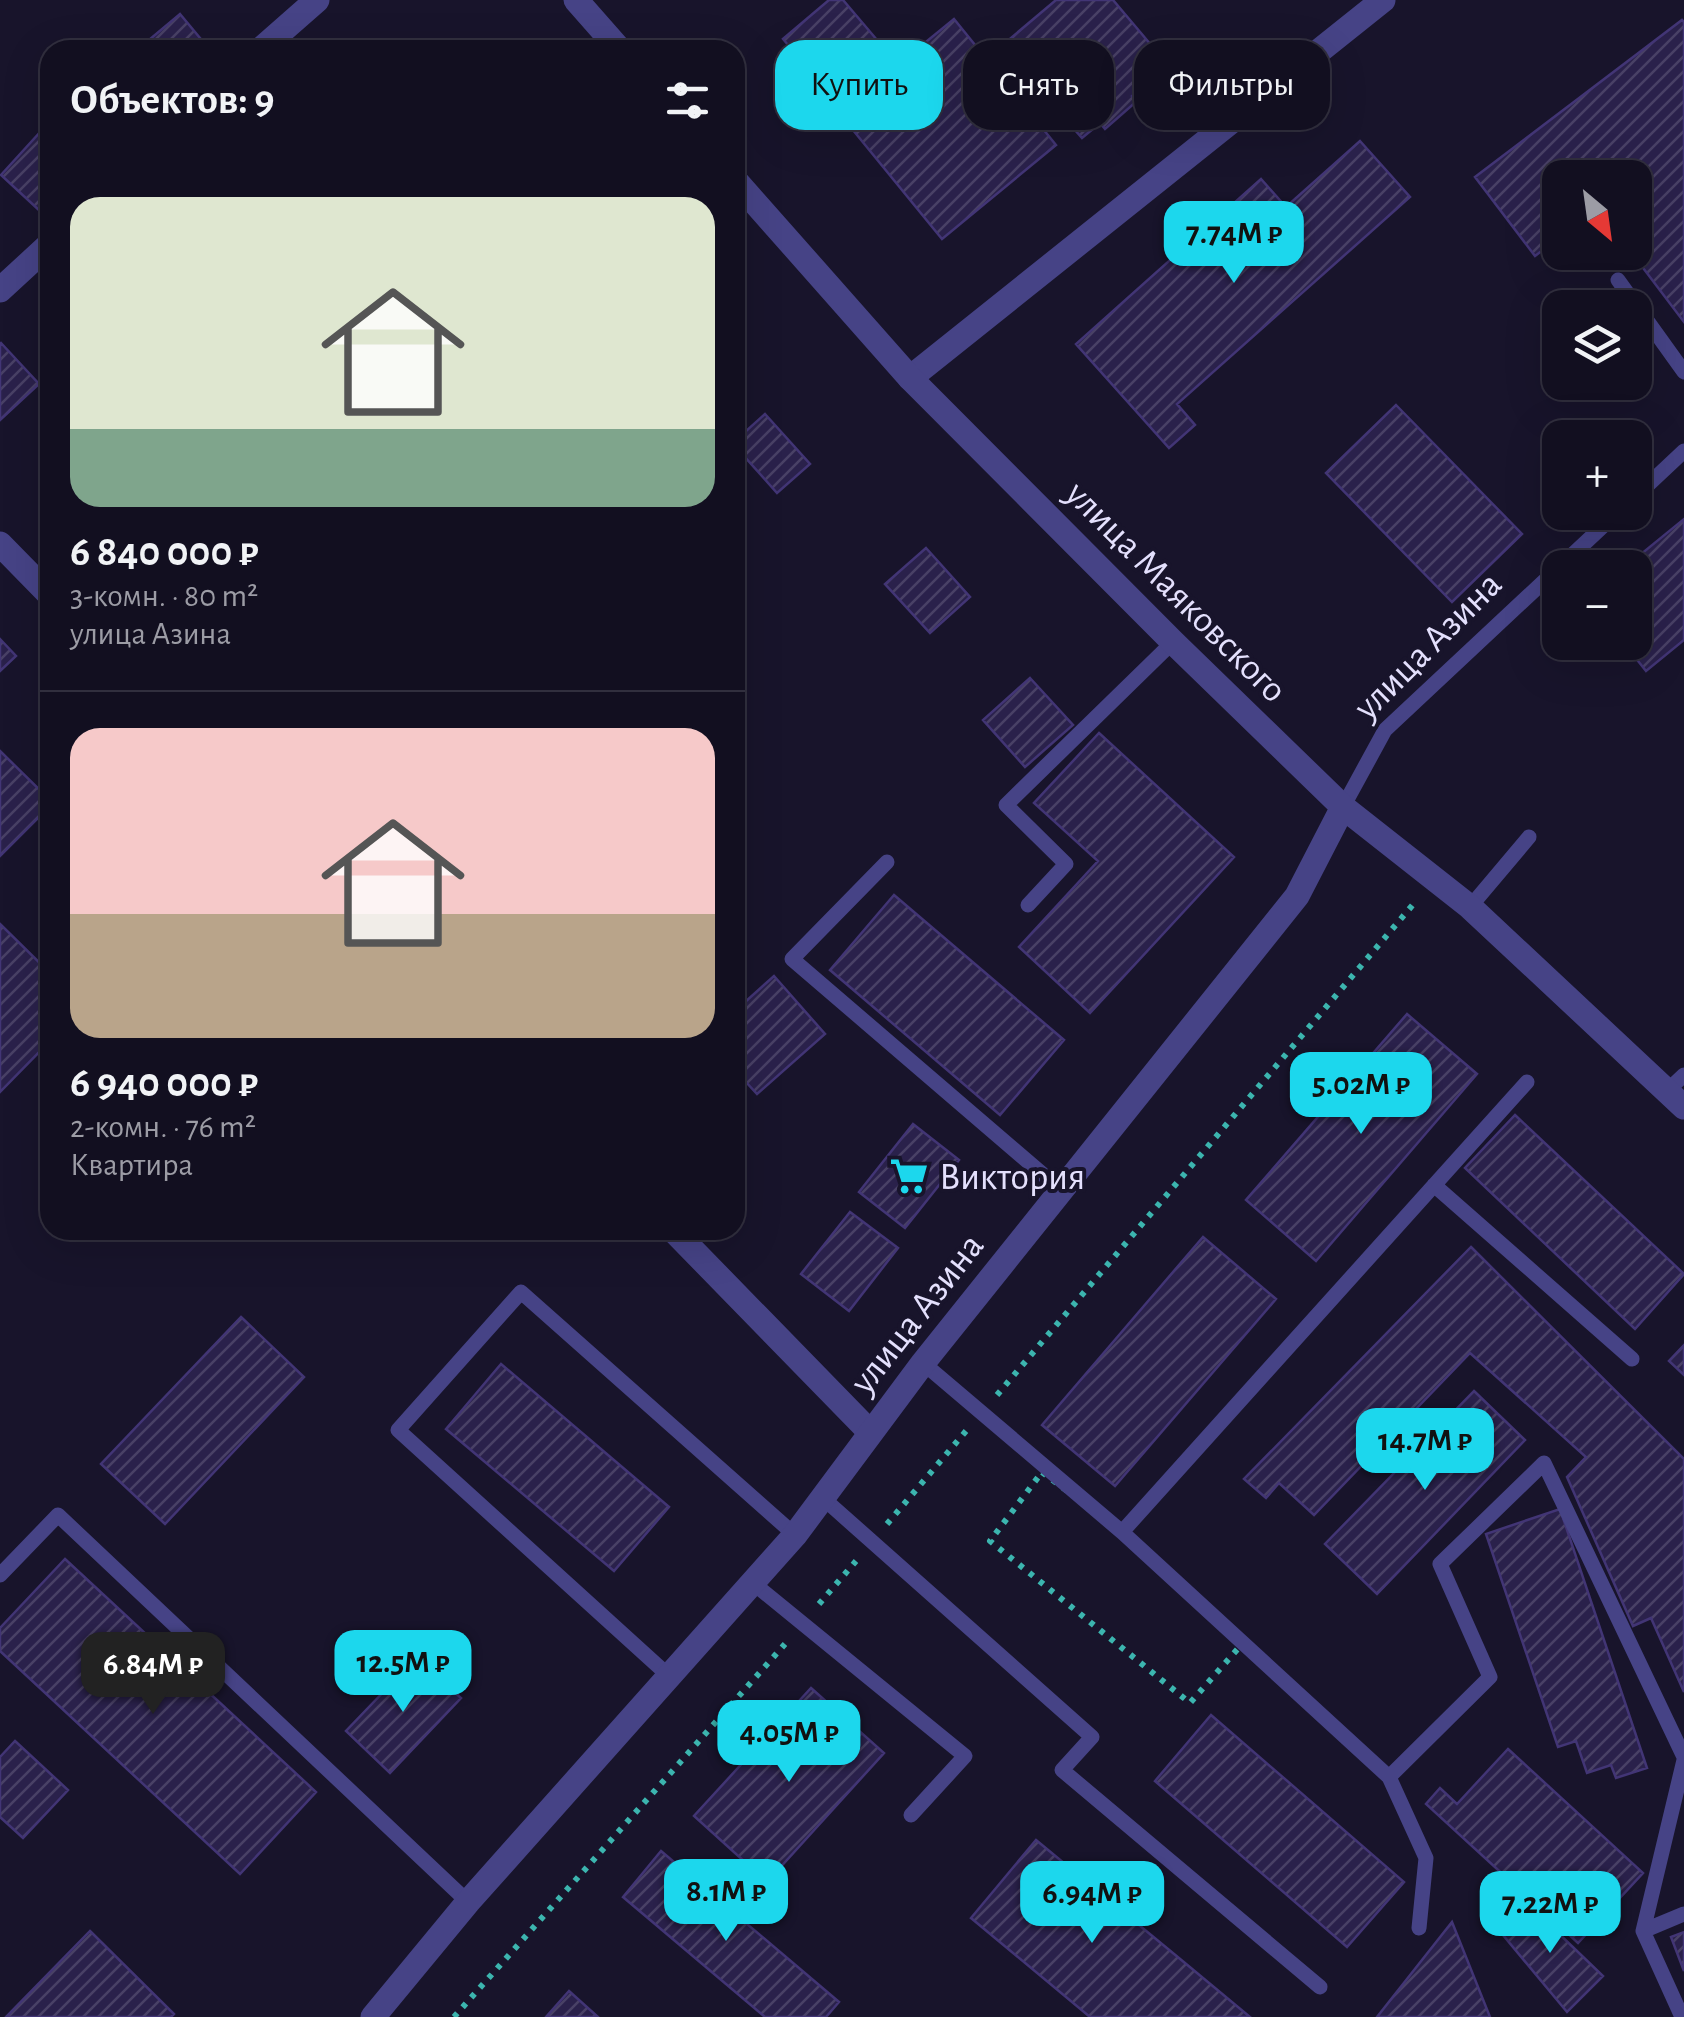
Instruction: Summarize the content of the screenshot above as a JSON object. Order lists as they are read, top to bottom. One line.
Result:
{"streets":{"street":["улица Маяковского","улица Азина"]},"crossings":[["улица Маяковского","улица Азина"]],"places":{"supermarket":["Виктория"]},"north":"bottom right","page":{"chip":["Купить","Снять","Фильтры"],"heading":"Объектов: 9","map_buttons":["+","−"],"list":[{"name":"6 840 000 ₽","note":"3-комн. · 80 m² · улица Азина"},{"name":"6 940 000 ₽","note":"2-комн. · 76 m² · Квартира"}],"price":["7.74M ₽","5.02M ₽","14.7M ₽","12.5M ₽","6.84M ₽","4.05M ₽","8.1M ₽","6.94M ₽","7.22M ₽"]}}
